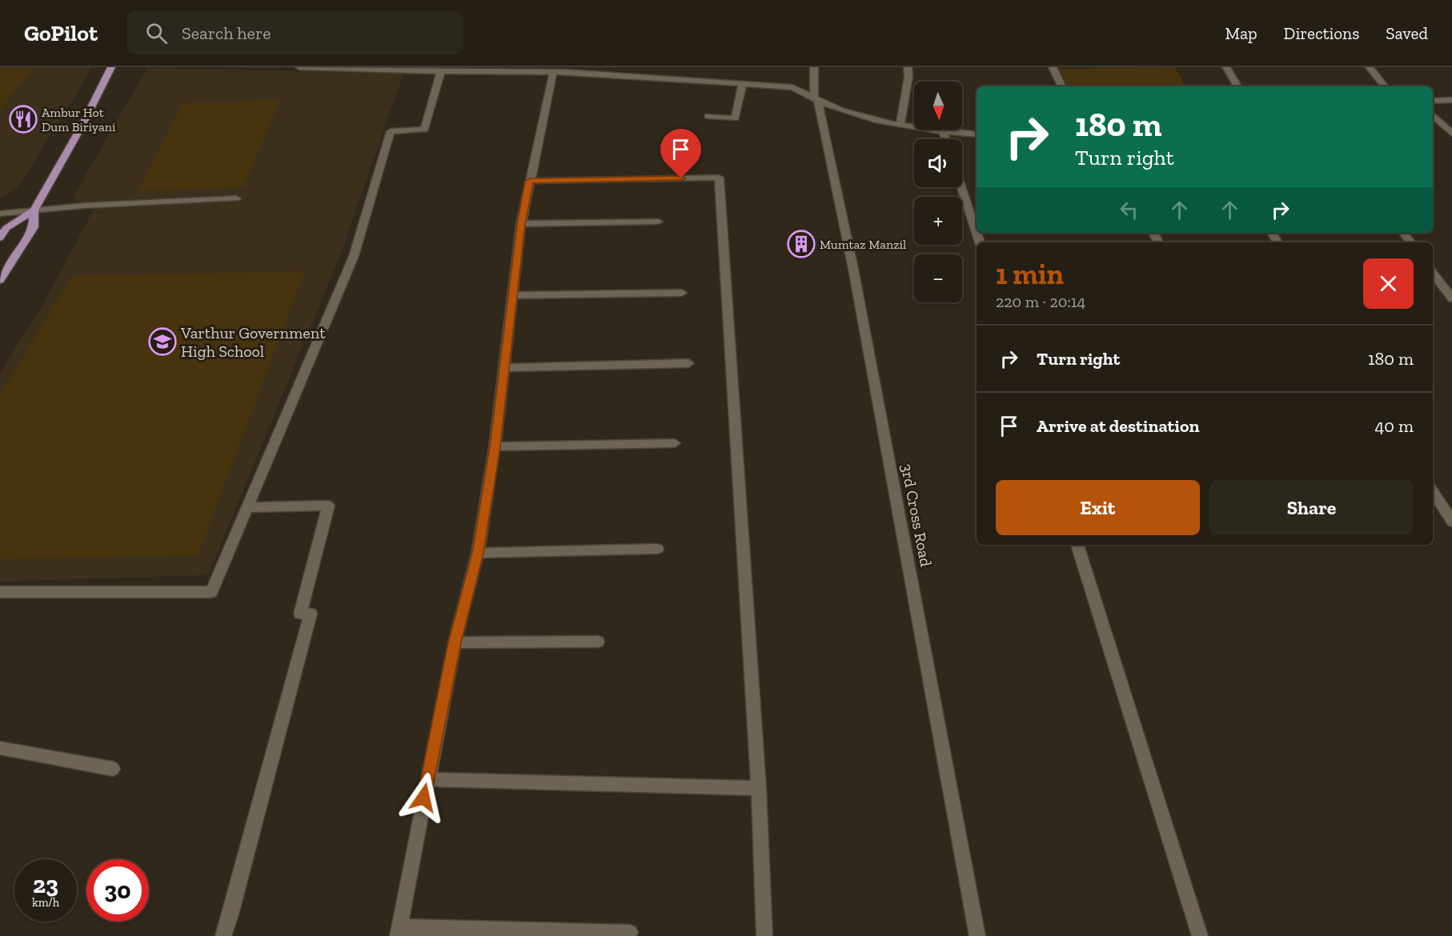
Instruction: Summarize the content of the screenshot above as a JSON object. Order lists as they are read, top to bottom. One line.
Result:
{"streets":{"street":["3rd Cross Road"]},"places":{"restaurant":["Ambur Hot Dum Biriyani"],"building":["Mumtaz Manzil"],"school or university":["Varthur Government High School"]},"north":"bottom","page":{"header":"GoPilot","search":"Search here","nav":["Map","Directions","Saved"],"map_buttons":["+","−"],"turn":["180 m","Turn right"],"heading":["1 min","220 m · 20:14"],"list":[{"name":"Turn right","value":"180 m"},{"name":"Arrive at destination","value":"40 m"}],"buttons":["Exit","Share"],"speed":"23 km/h","limit":"30"}}
